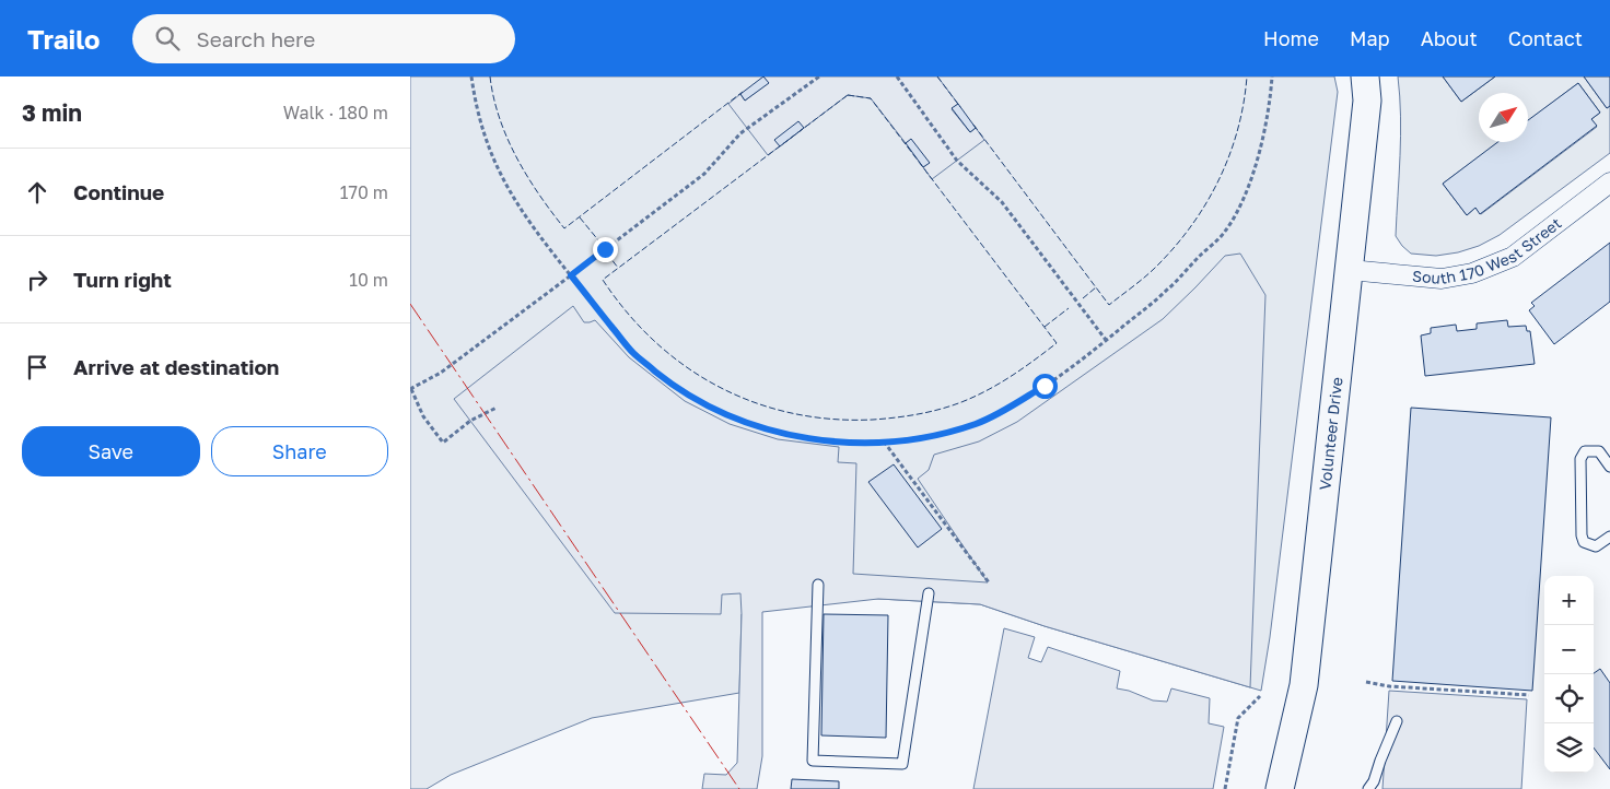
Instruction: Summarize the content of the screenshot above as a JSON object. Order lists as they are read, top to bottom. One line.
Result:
{"streets":{"street":["South 170 West Street","Volunteer Drive"]},"crossings":[["South 170 West Street","Volunteer Drive"]],"north":"top right","page":{"header":"Trailo","search":"Search here","nav":["Home","Map","About","Contact"],"heading":["3 min","Walk · 180 m"],"list":[["Continue","170 m"],["Turn right","10 m"],"Arrive at destination"],"buttons":["Save","Share"],"map_buttons":["+","−"]}}
